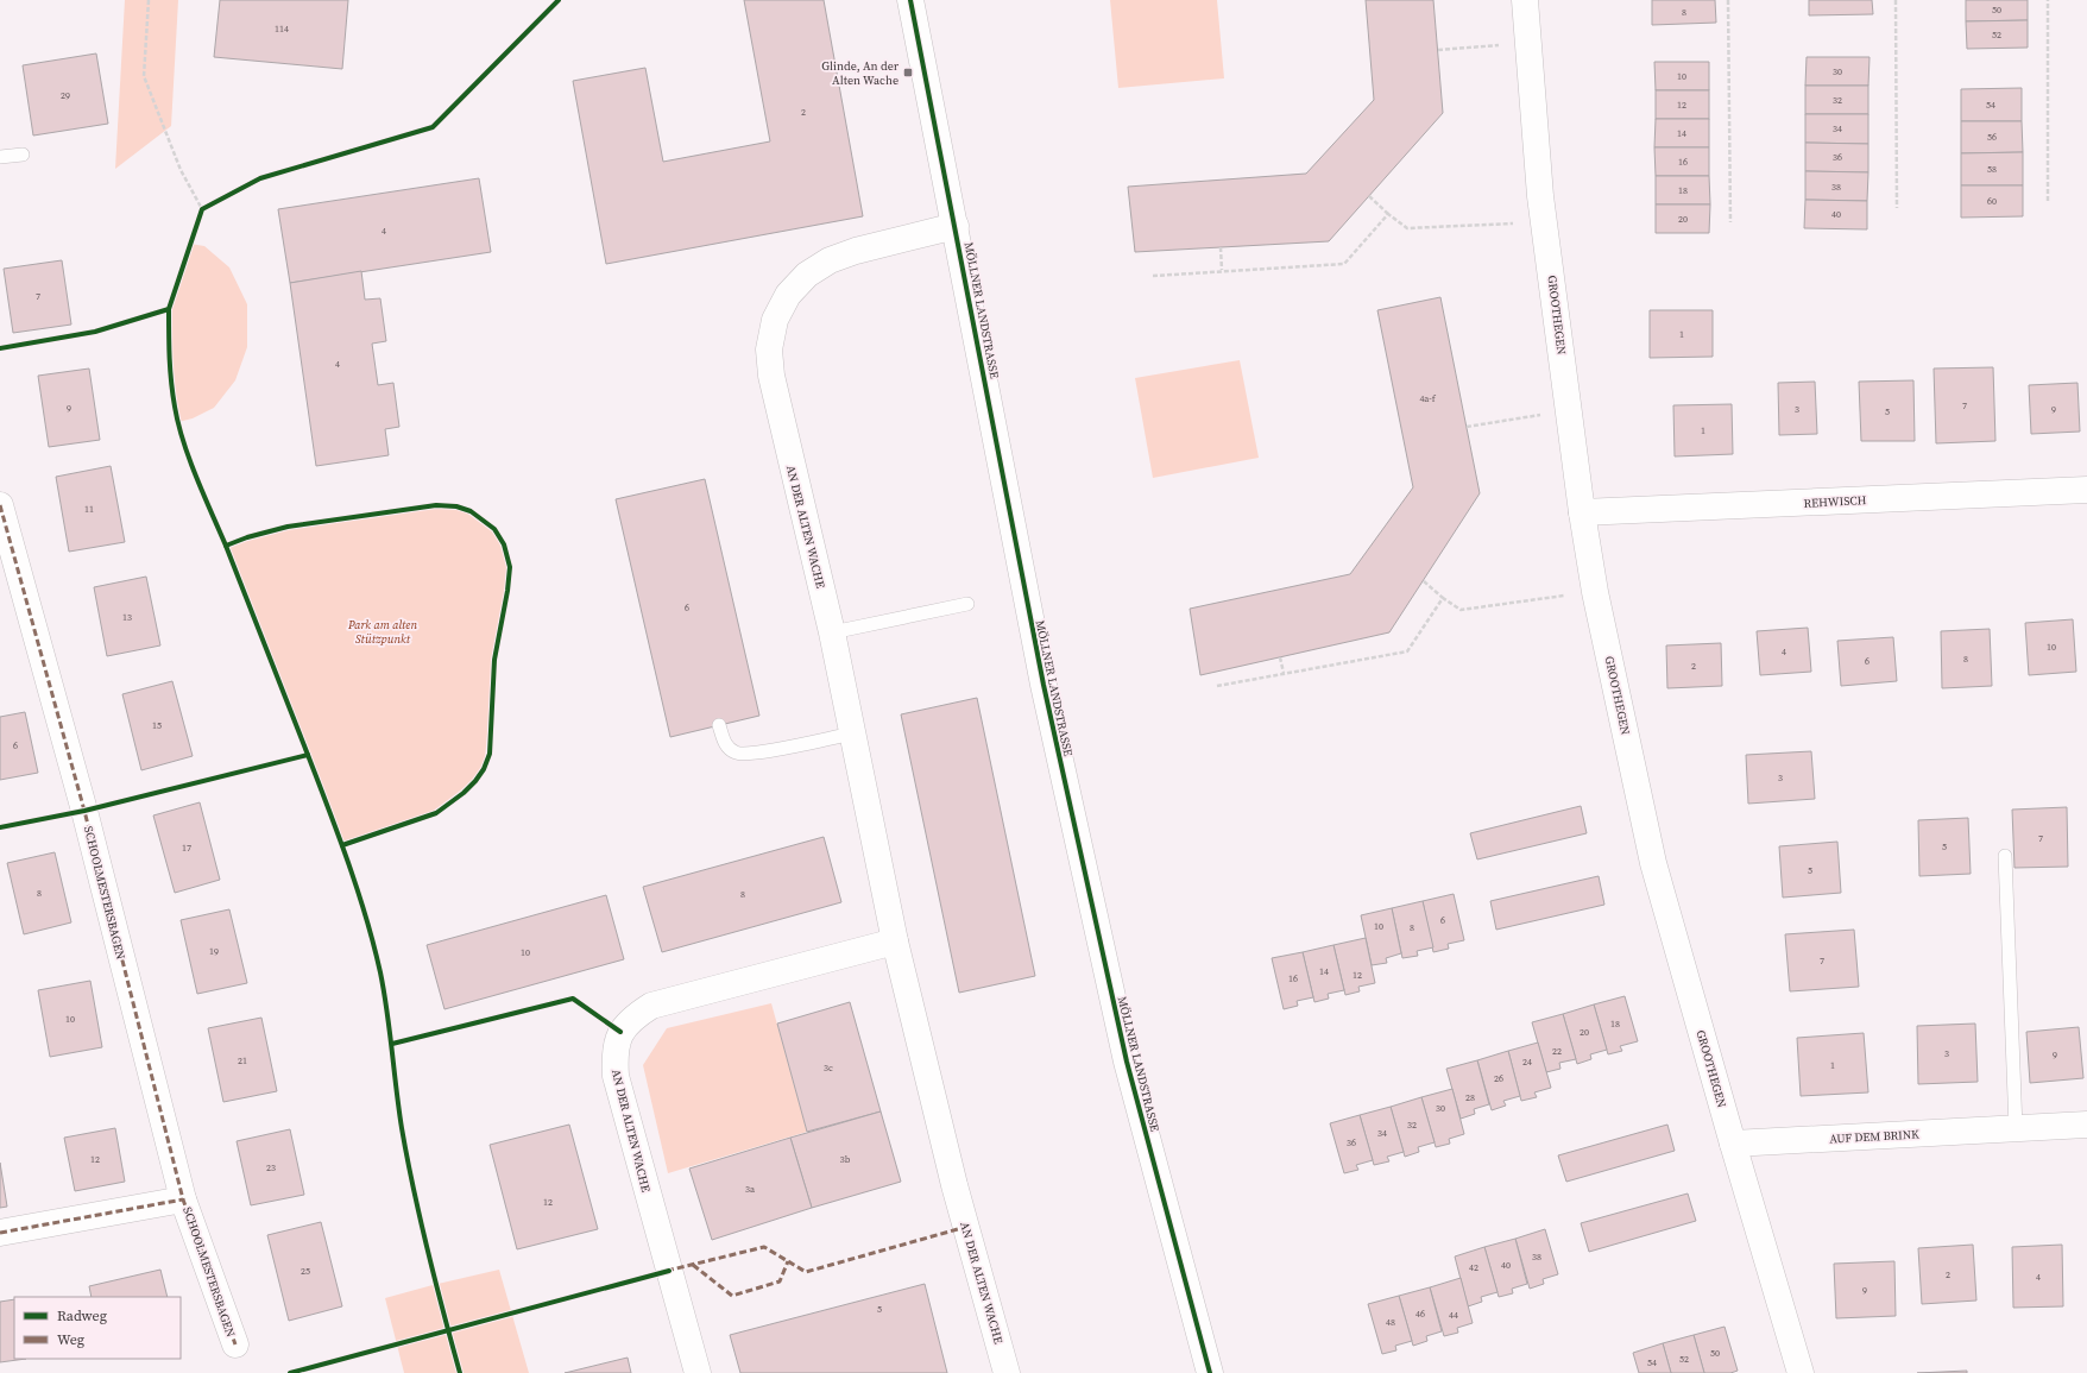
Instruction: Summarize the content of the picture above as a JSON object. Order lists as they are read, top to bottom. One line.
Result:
{"streets":{"street":["MÖLLNER LANDSTRASSE","GROOTHEGEN","REHWISCH","AN DER ALTEN WACHE","SCHOOLMESTERSBAGEN","AUF DEM BRINK"]},"crossings":[["MÖLLNER LANDSTRASSE","AN DER ALTEN WACHE"],["GROOTHEGEN","REHWISCH"],["GROOTHEGEN","AUF DEM BRINK"]],"parks":["Park am alten Stützpunkt"],"places":{"transit":["Glinde, An der Alten Wache"]},"house_numbers":["50","8","114","52","30","10","29","32","12","54","2","34","14","56","36","16","58","38","18","60","40","20","4","7","1","4","4a-f","7","9","3","9","5","1","11","6","13","10","4","8","6","2","15","6","3","7","5","17","5","8","8","6","10","8","19","10","7","14","12","16","10","18","20","22","3","9","21","24","1","3c","26","28","30","32","34","36","12","3b","23","3a","12","38","40","42","25","2","4","9","5","46","44","48","50","52","54"],"legend":["Radweg","Weg"]}
